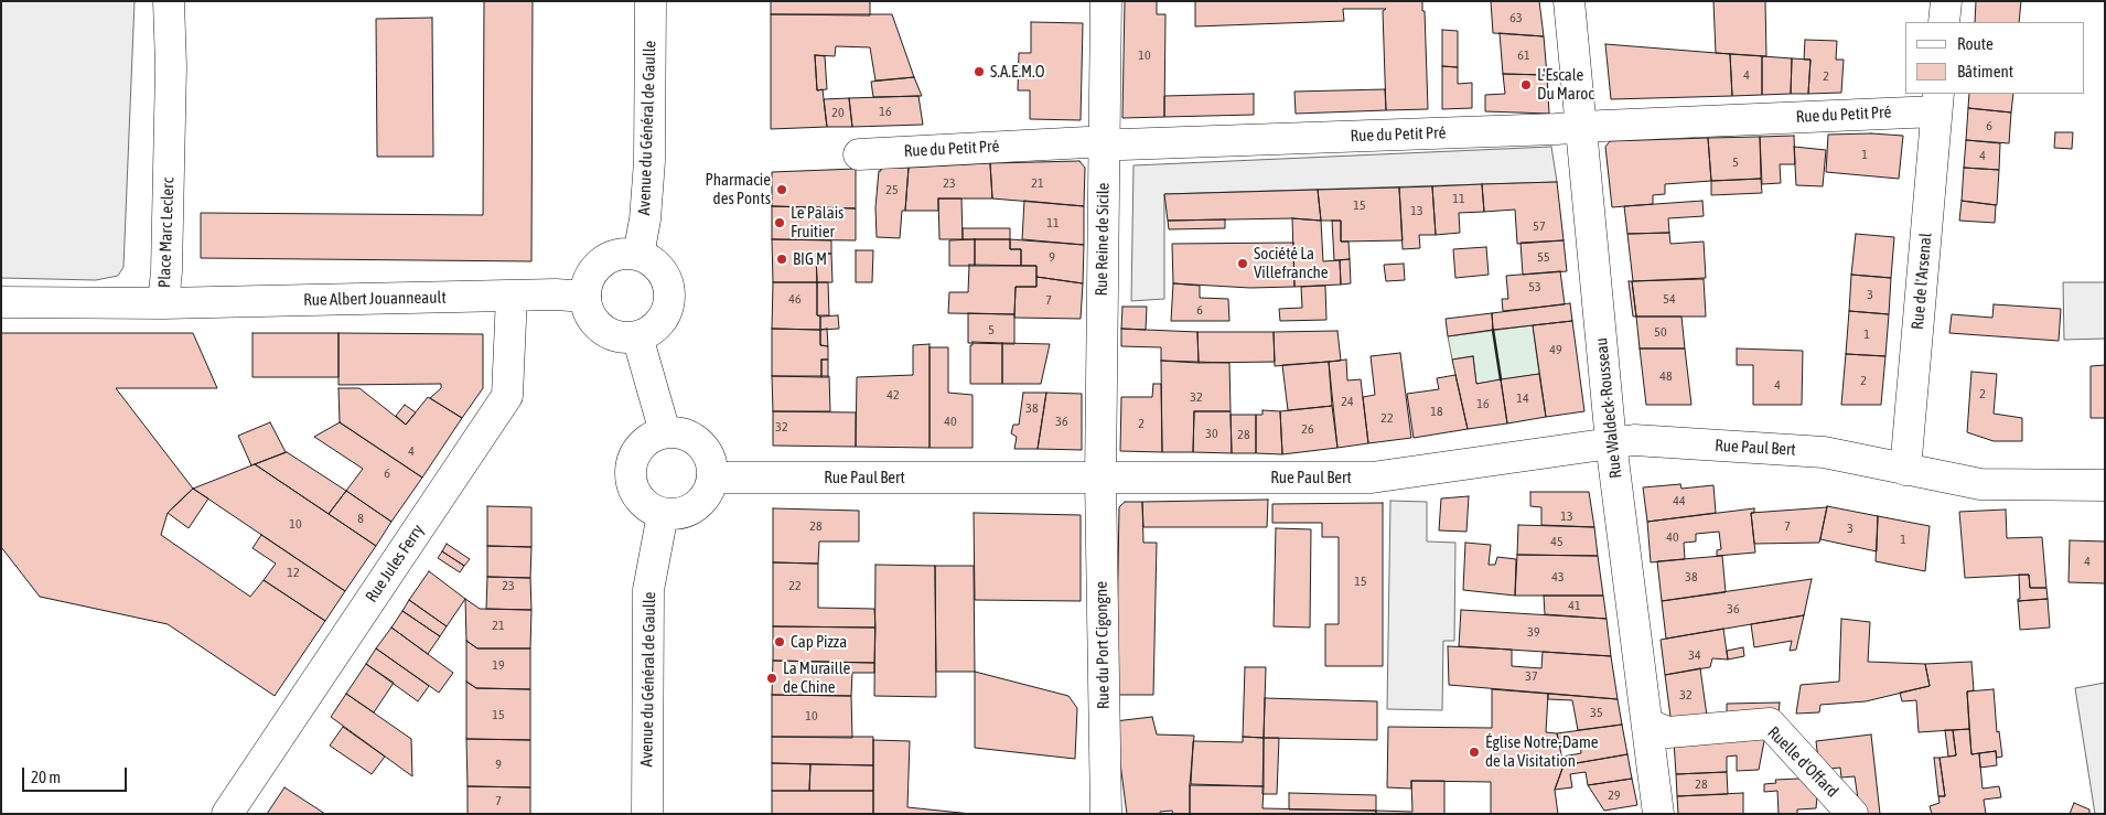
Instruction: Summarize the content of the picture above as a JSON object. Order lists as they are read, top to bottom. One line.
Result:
{"streets":{"street":["Rue du Petit Pré","Avenue du Général de Gaulle","Place Marc Leclerc","Rue Reine de Sicile","Rue de l'Arsenal","Rue Albert Jouanneault","Rue Waldeck-Rousseau","Rue Paul Bert","Rue Jules Ferry","Rue du Port Cigongne","Ruelle d'Offard"]},"crossings":[["Rue du Petit Pré","Rue Reine de Sicile"],["Rue du Petit Pré","Rue de l'Arsenal"],["Rue du Petit Pré","Rue Waldeck-Rousseau"],["Avenue du Général de Gaulle","Rue Albert Jouanneault"],["Avenue du Général de Gaulle","Rue Paul Bert"],["Place Marc Leclerc","Rue Albert Jouanneault"],["Rue Reine de Sicile","Rue Paul Bert"],["Rue Reine de Sicile","Rue du Port Cigongne"],["Rue de l'Arsenal","Rue Paul Bert"],["Rue Albert Jouanneault","Rue Jules Ferry"],["Rue Waldeck-Rousseau","Rue Paul Bert"],["Rue Waldeck-Rousseau","Ruelle d'Offard"],["Rue Paul Bert","Rue du Port Cigongne"]],"places":["S.A.E.M.O","L'Escale Du Maroc","Pharmacie des Ponts","Le Palais Fruitier","BIG M","Société La Villefranche","Cap Pizza","La Muraille de Chine","Église Notre-Dame de la Visitation"],"house_numbers":["63","10","61","4","2","16","20","6","1","4","5","23","21","25","11","15","13","11","57","9","55","53","3","46","54","7","6","5","50","1","49","48","2","4","2","42","32","14","24","16","38","18","22","40","36","2","32","26","30","28","4","6","44","13","8","10","28","7","3","40","1","45","4","12","43","38","15","23","22","41","36","21","39","34","19","37","32","35","15","10","9","28","29","7"],"legend":["Route","Bâtiment"],"scale_bar":"20 m"}
